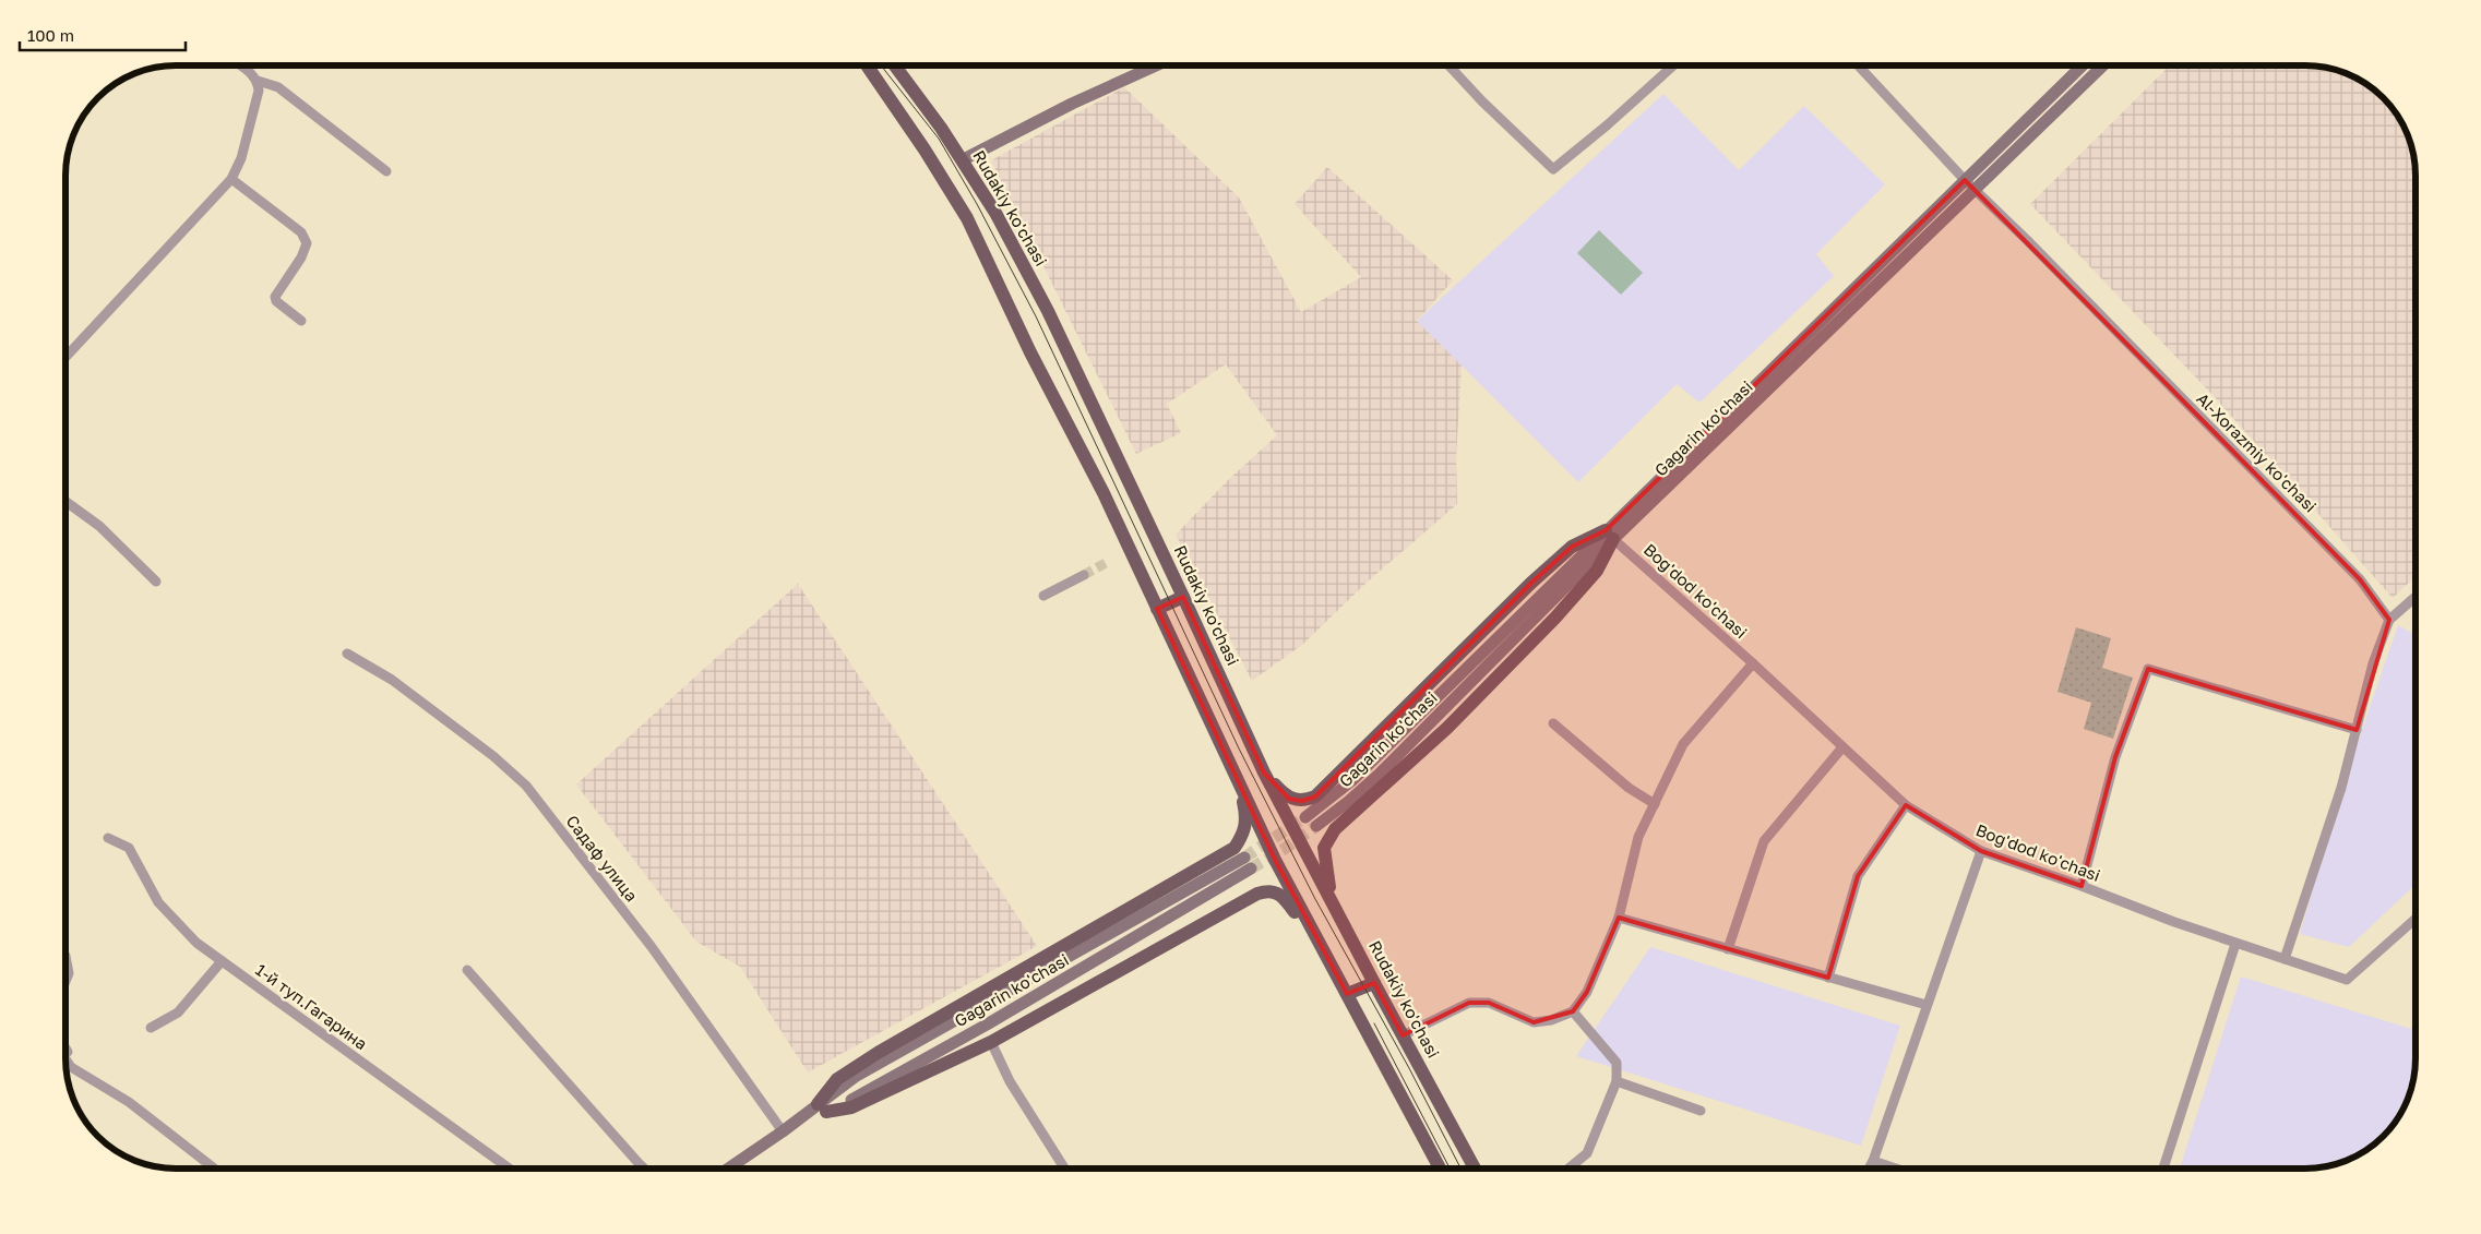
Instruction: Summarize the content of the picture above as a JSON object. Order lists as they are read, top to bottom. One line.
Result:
{"streets":{"main road":["Rudakiy ko'chasi","Gagarin ko'chasi"],"street":["Al-Xorazmiy ko'chasi","Bog'dod ko'chasi","Садаф улица","1-й туп.Гагарина"]},"crossings":[["Gagarin ko'chasi","Al-Xorazmiy ko'chasi"],["Gagarin ko'chasi","Bog'dod ko'chasi"],["Gagarin ko'chasi","Садаф улица"]],"scale_bar":"100 m"}
